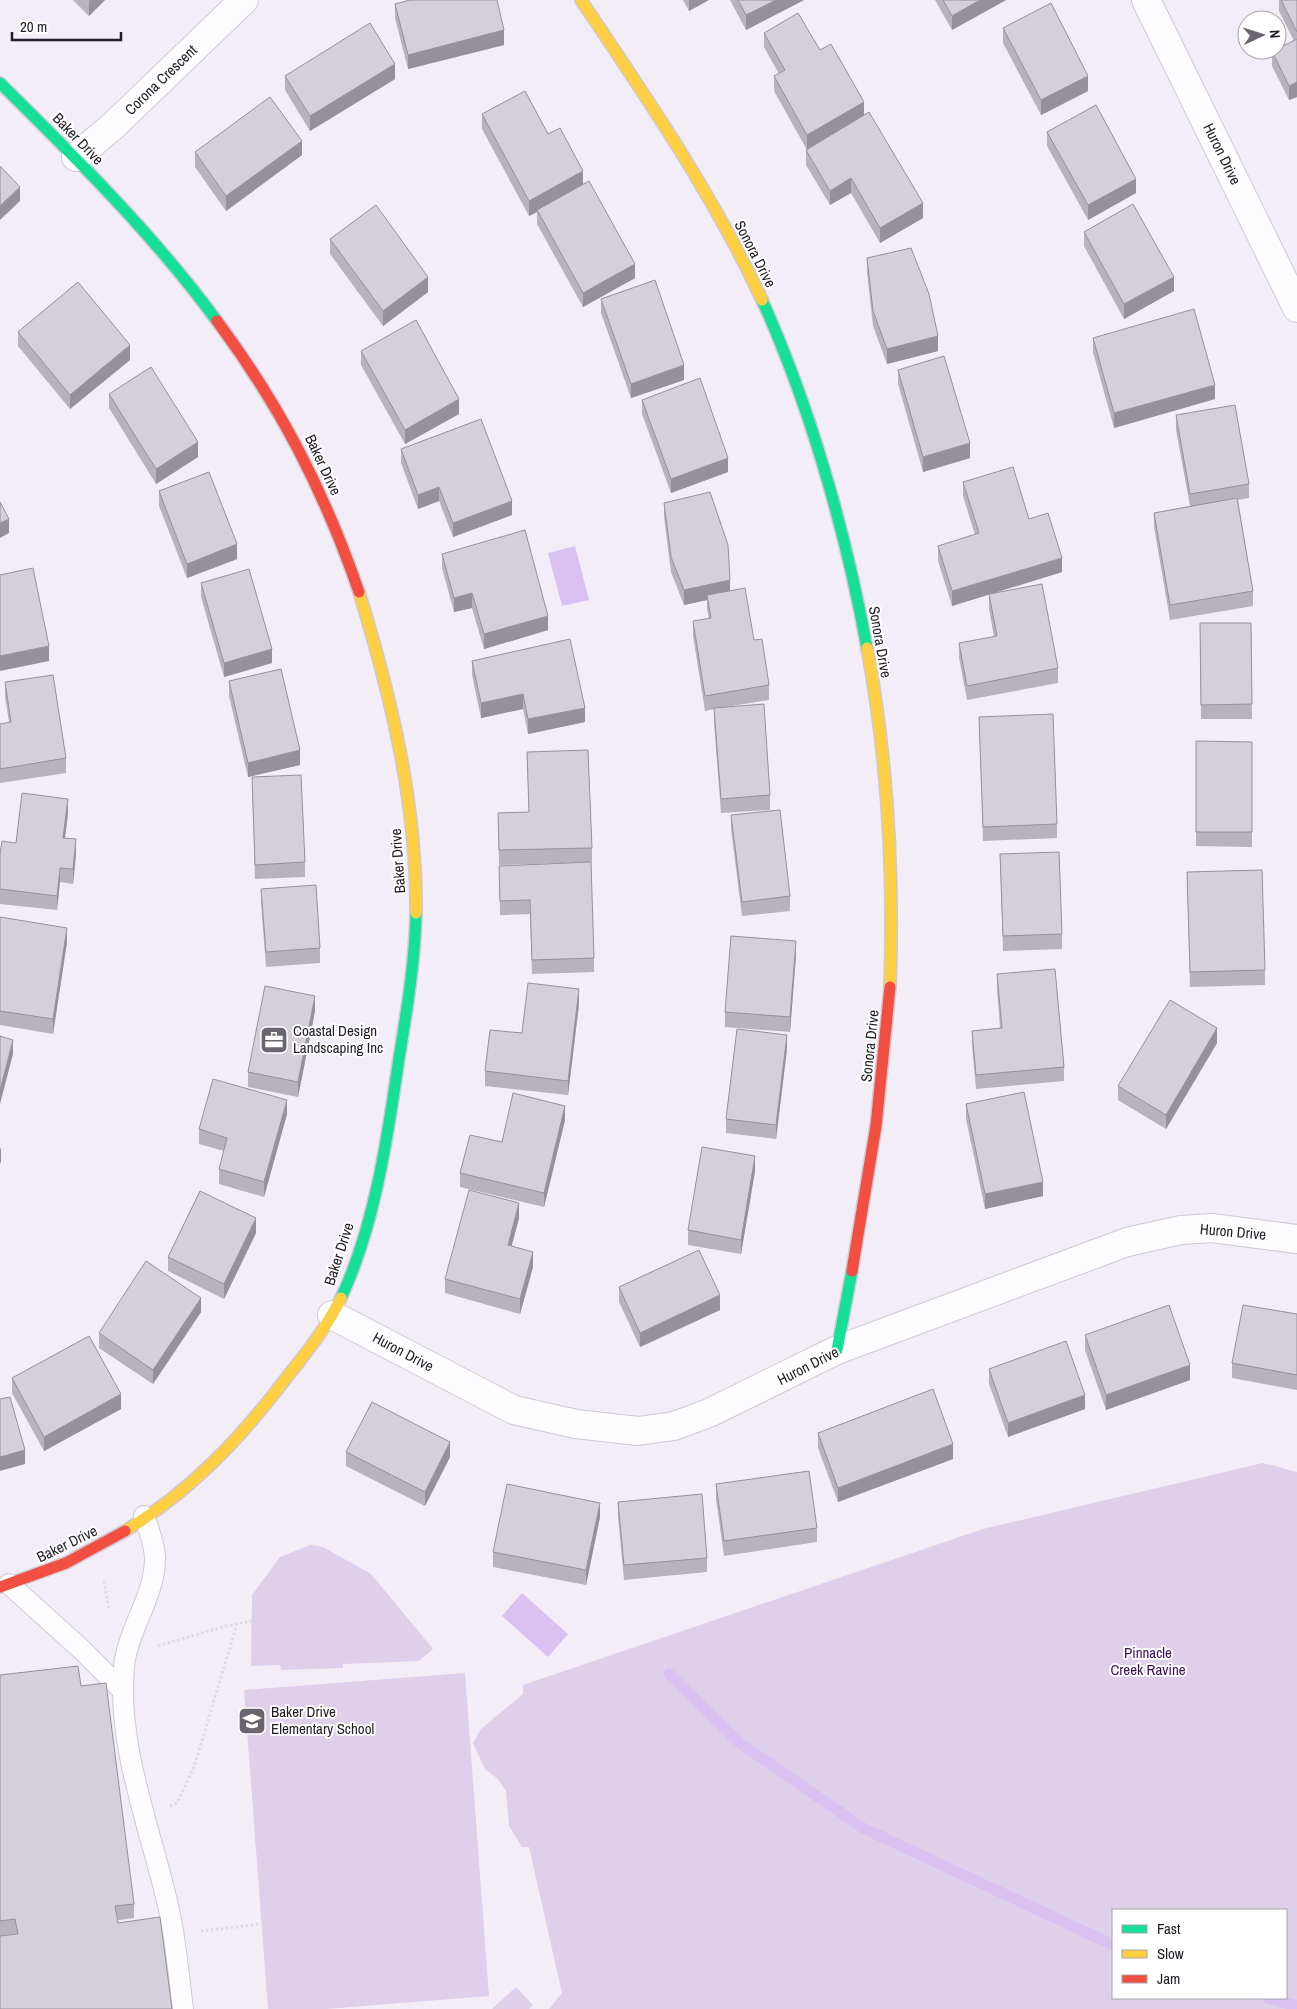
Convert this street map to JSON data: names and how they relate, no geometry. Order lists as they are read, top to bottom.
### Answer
{
  "streets": {
    "street": [
      "Corona Crescent",
      "Baker Drive",
      "Huron Drive",
      "Sonora Drive"
    ]
  },
  "crossings": [
    ["Corona Crescent", "Baker Drive"],
    ["Baker Drive", "Huron Drive"],
    ["Huron Drive", "Sonora Drive"]
  ],
  "parks": ["Pinnacle Creek Ravine"],
  "places": {
    "office": ["Coastal Design Landscaping Inc"],
    "school or university": ["Baker Drive Elementary School"]
  },
  "legend": ["Fast", "Slow", "Jam"],
  "scale_bar": "20 m",
  "north": "right"
}
